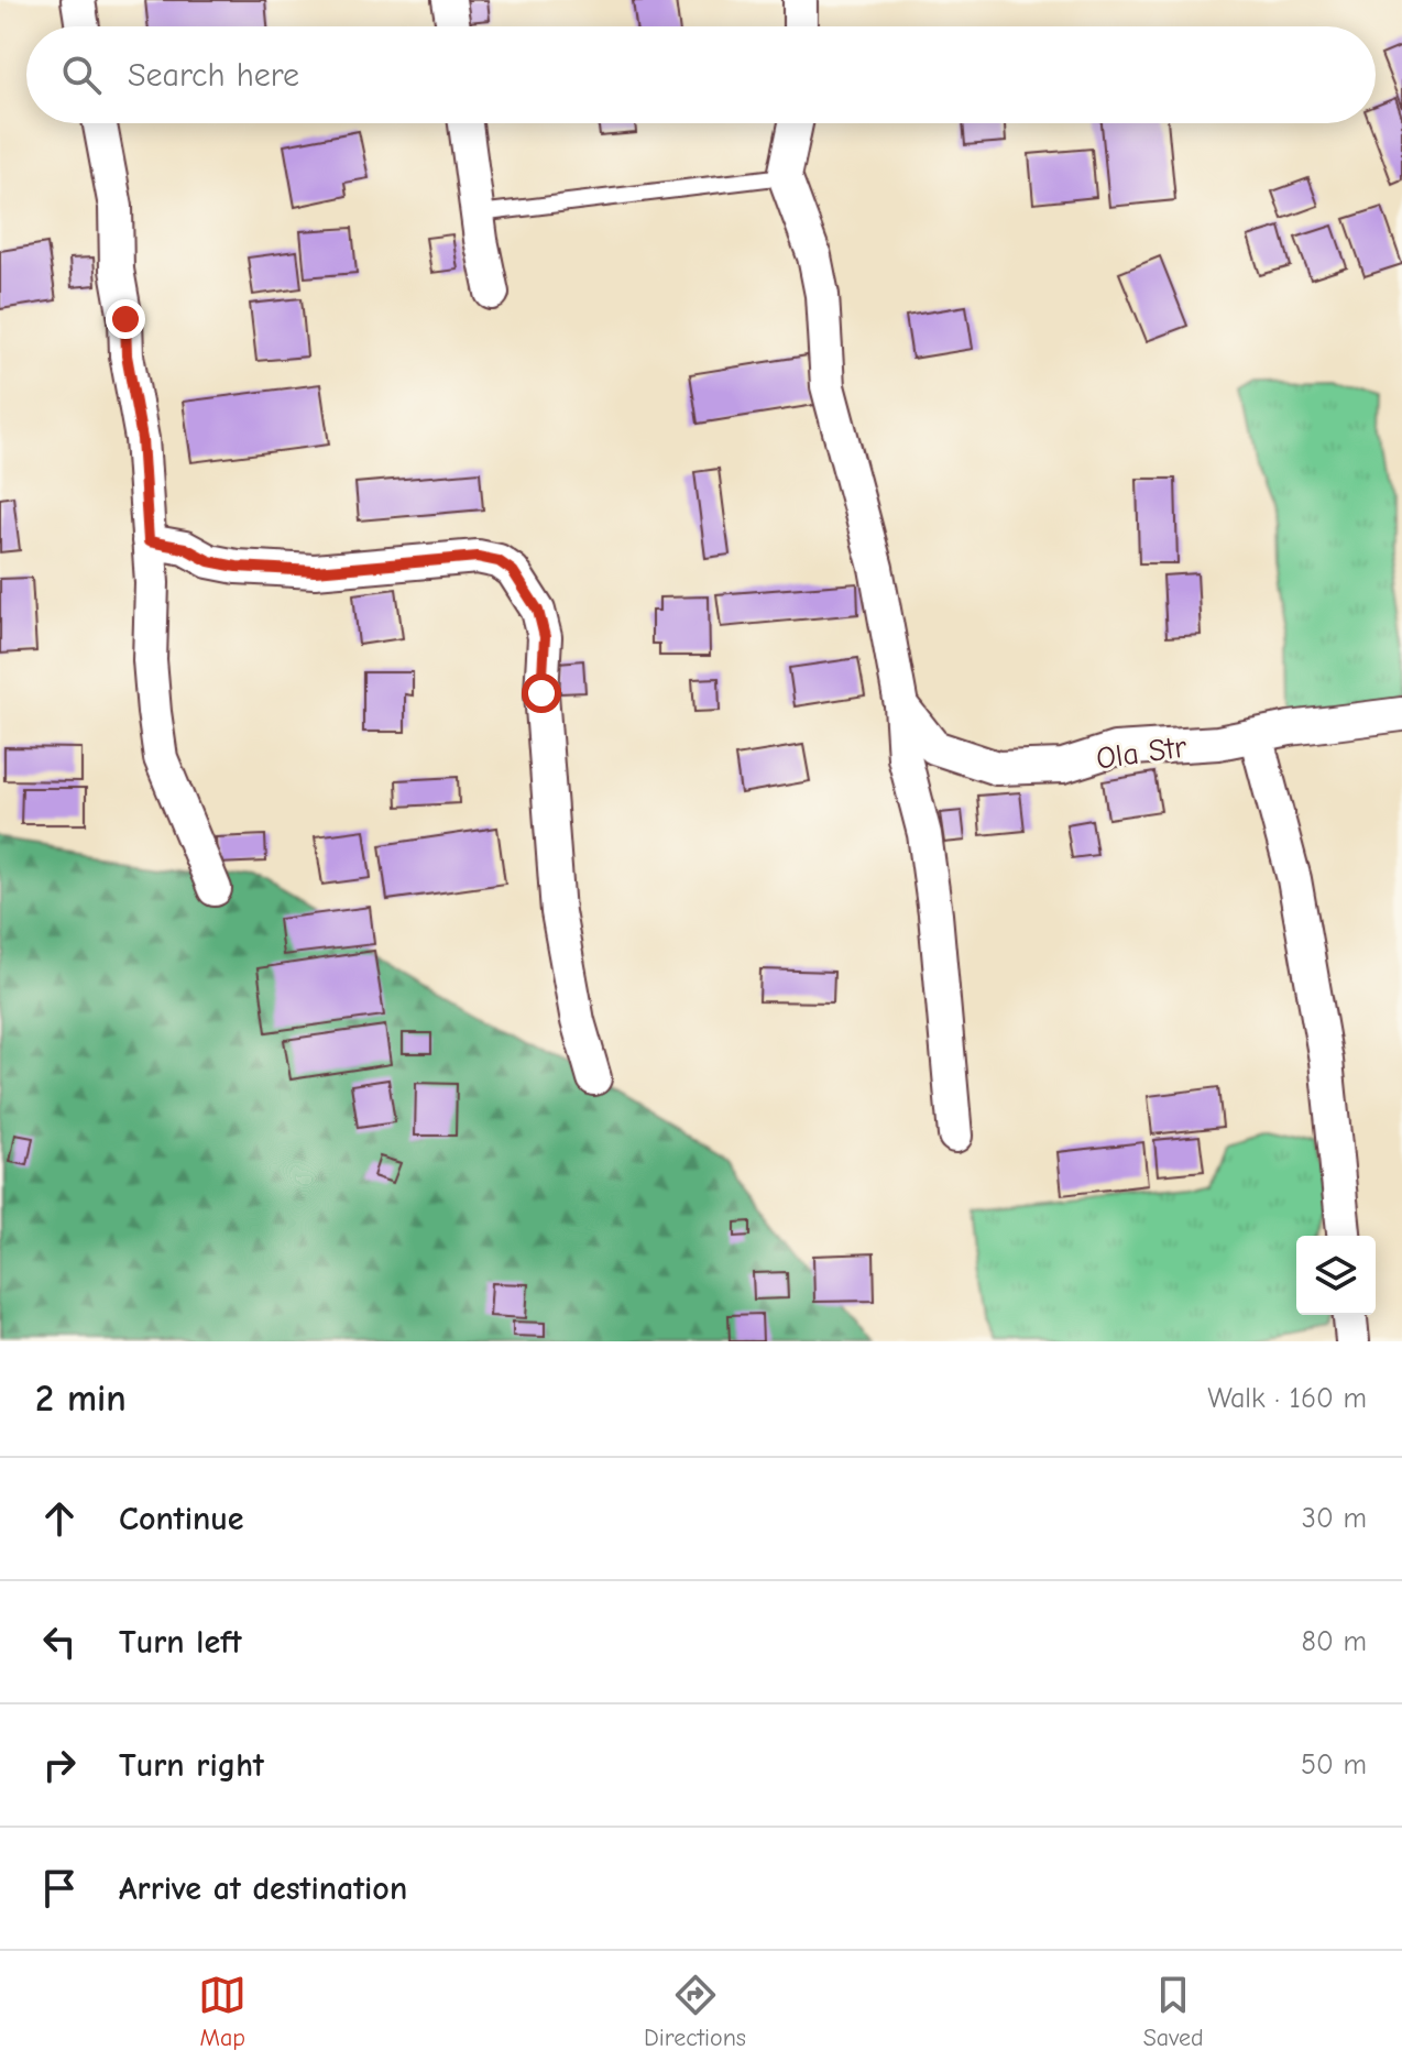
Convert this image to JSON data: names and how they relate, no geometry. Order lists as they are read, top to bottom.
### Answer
{
  "streets": {
    "street": ["Ola Str"]
  },
  "page": {
    "search": "Search here",
    "heading": ["2 min", "Walk · 160 m"],
    "list": [
      ["Continue", "30 m"],
      ["Turn left", "80 m"],
      ["Turn right", "50 m"],
      "Arrive at destination"
    ],
    "nav": ["Map", "Directions", "Saved"]
  }
}
